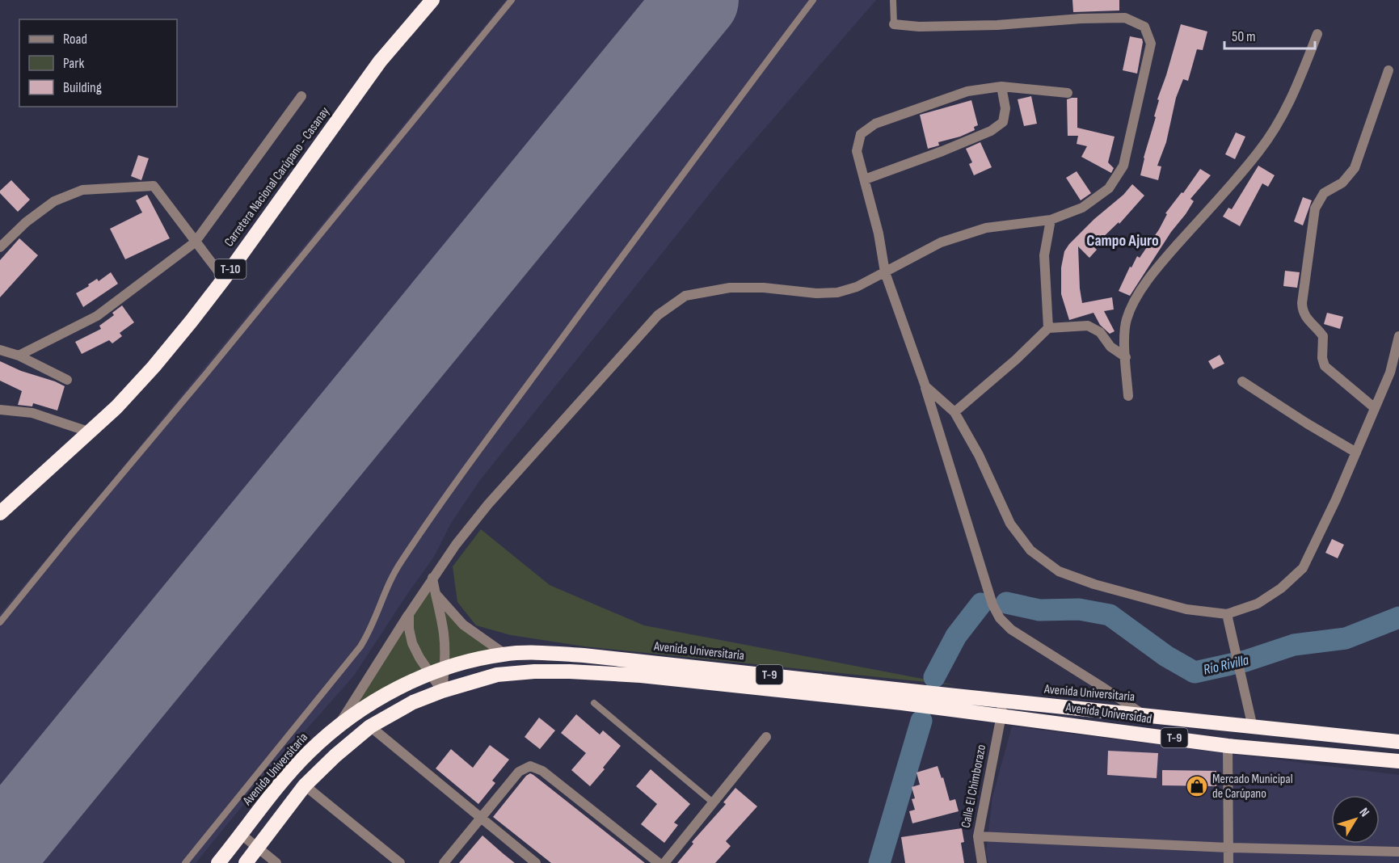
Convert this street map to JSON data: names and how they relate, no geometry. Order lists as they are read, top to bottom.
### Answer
{
  "streets": {
    "highway": [
      "Carretera Nacional Carúpano - Casanay",
      "T-10",
      "Avenida Universitaria",
      "T-9",
      "Avenida Universidad"
    ],
    "street": ["Calle El Chimborazo"]
  },
  "crossings": [
    ["Avenida Universitaria", "Avenida Universidad"],
    ["Avenida Universitaria", "Calle El Chimborazo"],
    ["T-9", "Avenida Universidad"],
    ["Avenida Universidad", "Calle El Chimborazo"]
  ],
  "districts": ["Campo Ajuro"],
  "water": ["Río Rivilla"],
  "places": {
    "shop": ["Mercado Municipal de Carúpano"]
  },
  "legend": ["Road", "Park", "Building"],
  "scale_bar": "50 m",
  "north": "top right"
}
